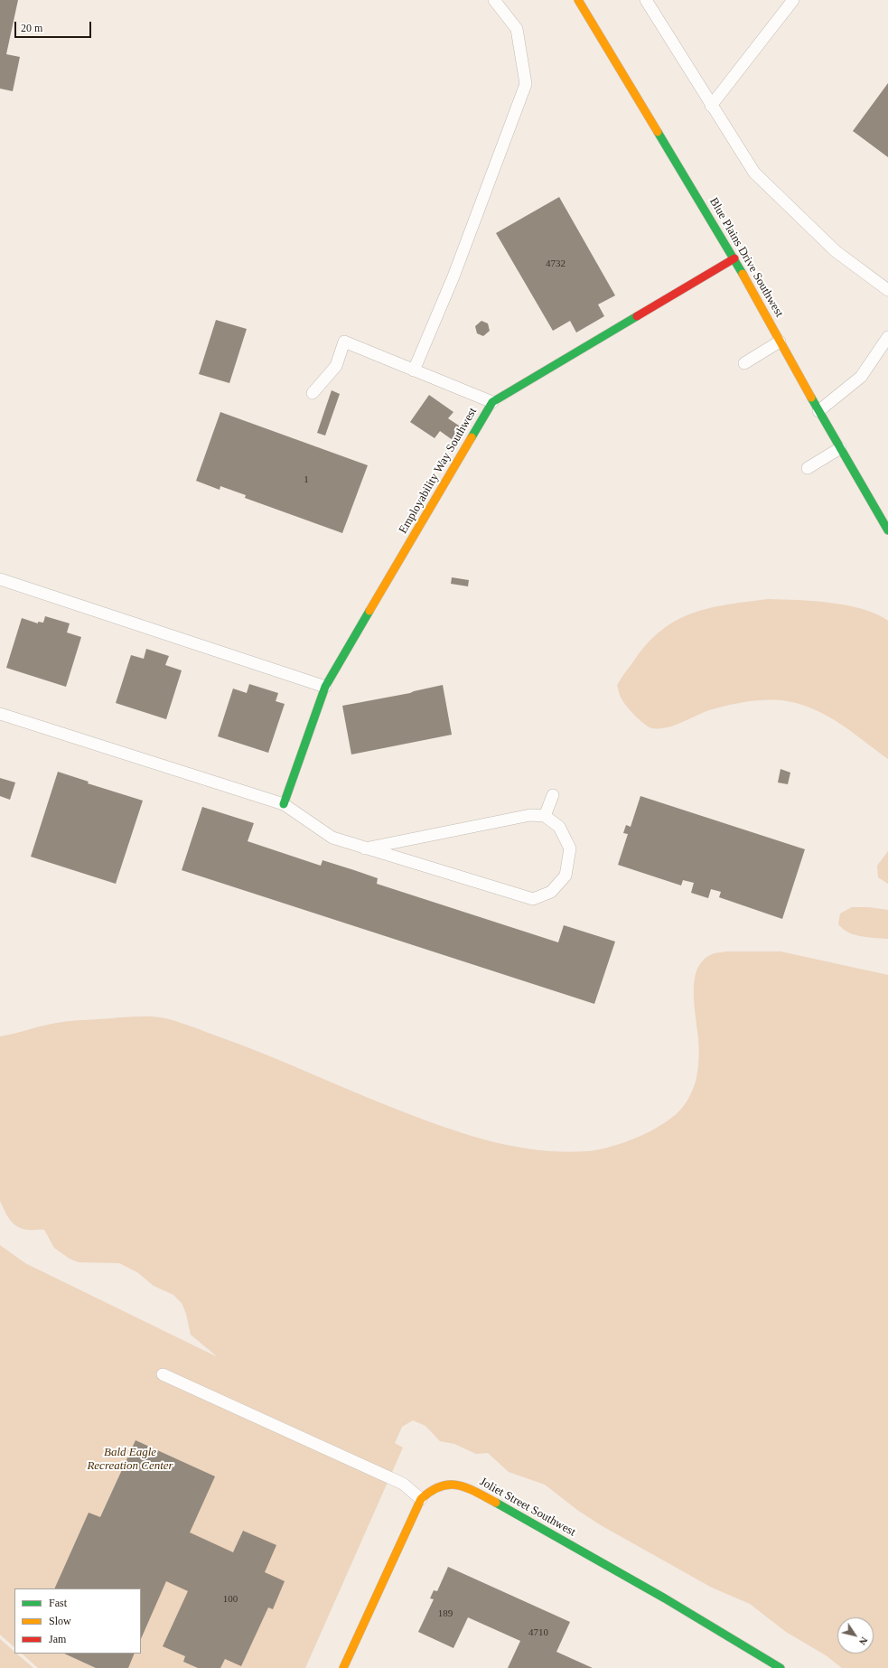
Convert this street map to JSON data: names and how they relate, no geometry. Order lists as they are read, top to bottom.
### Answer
{
  "streets": {
    "street": ["Blue Plains Drive Southwest", "Employability Way Southwest", "Joliet Street Southwest"]
  },
  "crossings": [
    ["Blue Plains Drive Southwest", "Employability Way Southwest"]
  ],
  "parks": ["Bald Eagle Recreation Center"],
  "house_numbers": [
    "4732",
    "1",
    "100",
    "189",
    "4710"
  ],
  "legend": ["Fast", "Slow", "Jam"],
  "scale_bar": "20 m",
  "north": "bottom right"
}
